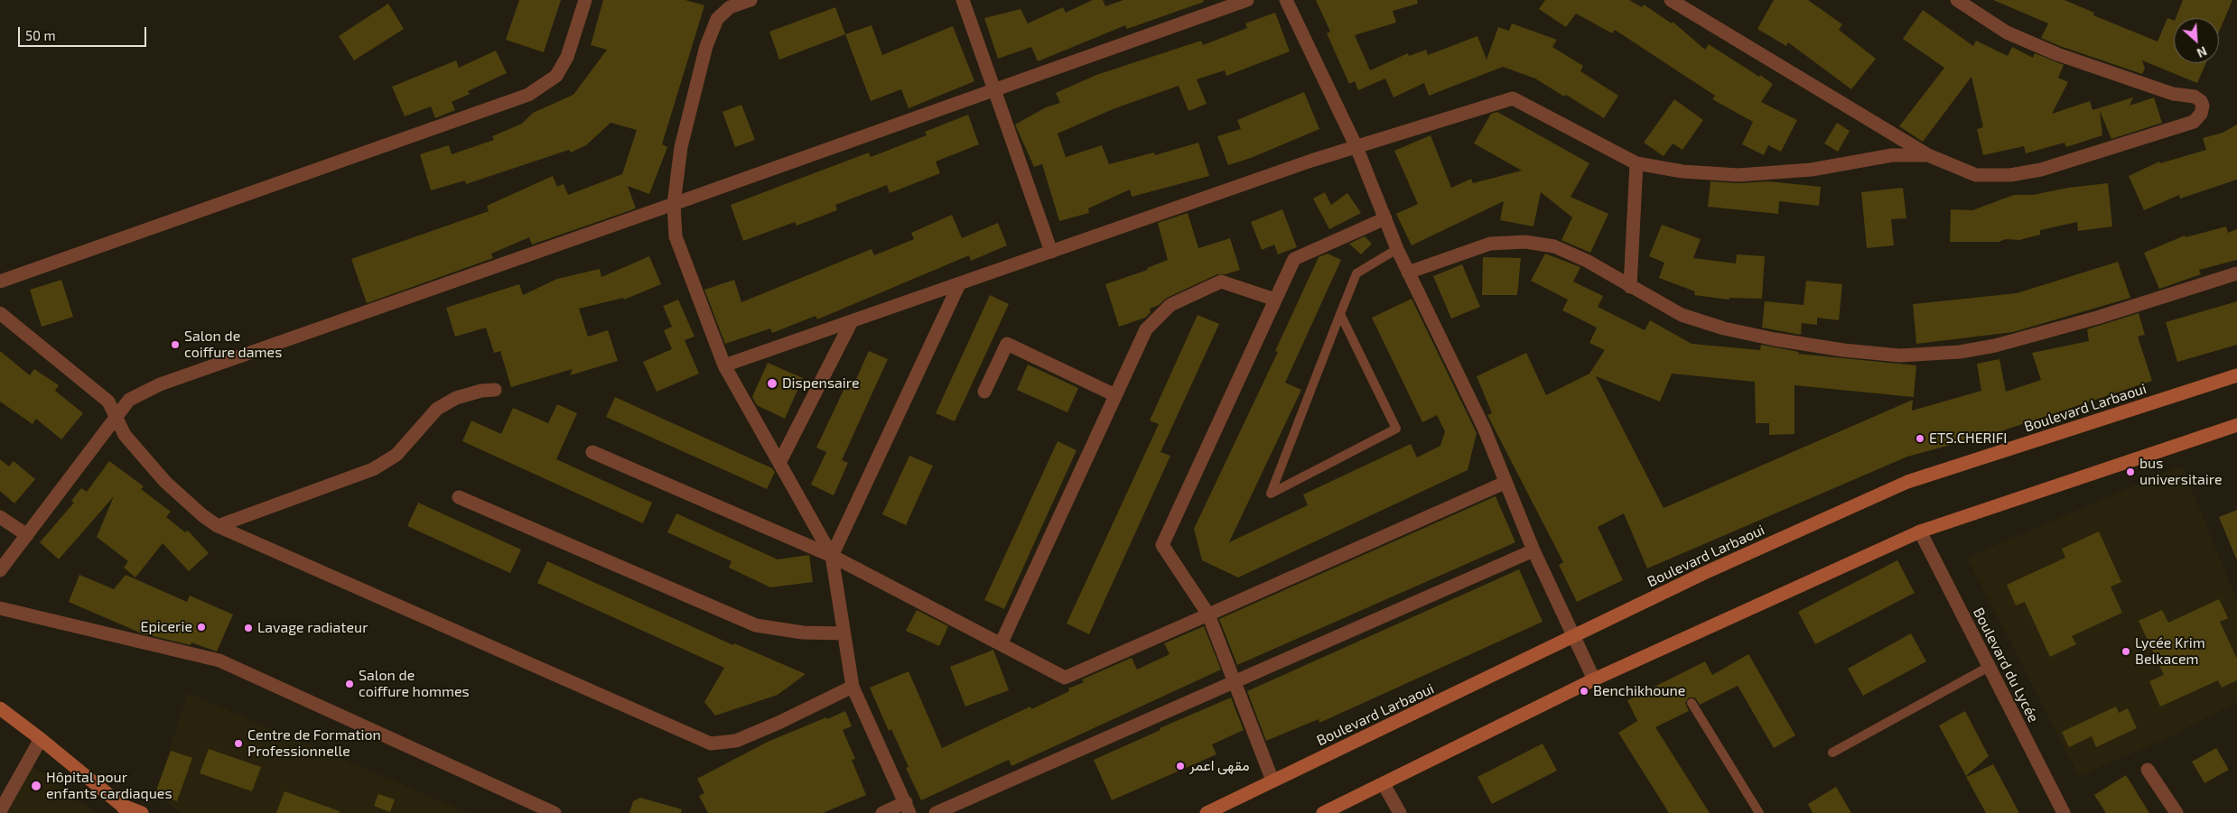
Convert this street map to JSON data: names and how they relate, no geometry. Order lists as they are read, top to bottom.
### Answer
{
  "streets": {
    "main road": ["Boulevard Larbaoui"],
    "street": ["Boulevard du Lycée"]
  },
  "places": [
    "Salon de coiffure dames",
    "Dispensaire",
    "ETS.CHERIFI",
    "bus universitaire",
    "Epicerie",
    "Lavage radiateur",
    "Lycée Krim Belkacem",
    "Salon de coiffure hommes",
    "Benchikhoune",
    "Centre de Formation Professionnelle",
    "مقهى اعمر",
    "Hôpital pour enfants cardiaques"
  ],
  "scale_bar": "50 m",
  "north": "bottom right"
}
